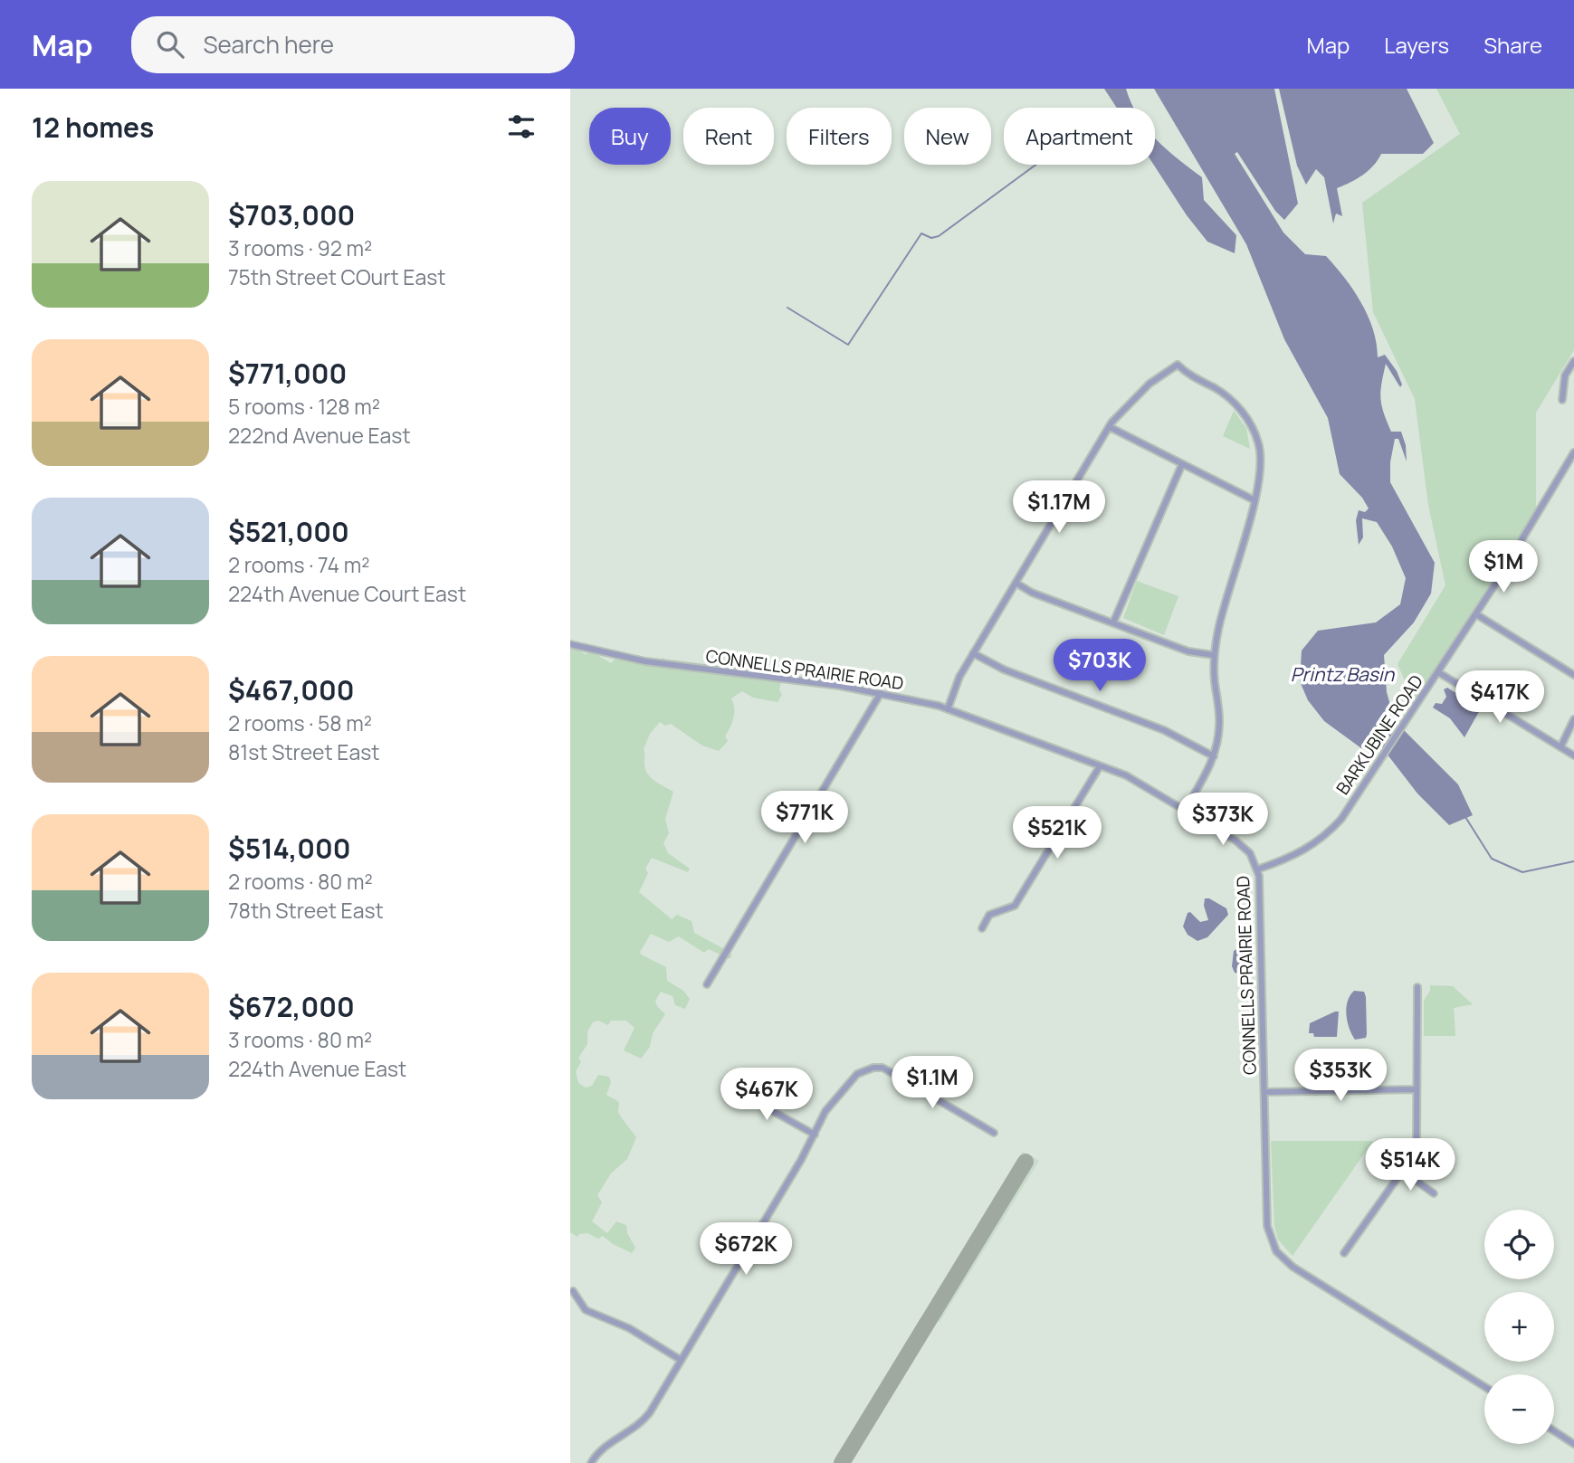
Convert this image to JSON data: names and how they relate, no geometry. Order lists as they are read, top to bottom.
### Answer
{
  "streets": {
    "street": ["CONNELLS PRAIRIE ROAD", "BARKUBINE ROAD"]
  },
  "crossings": [
    ["CONNELLS PRAIRIE ROAD", "BARKUBINE ROAD"]
  ],
  "water": ["Printz Basin"],
  "page": {
    "header": "Map",
    "search": "Search here",
    "nav": ["Map", "Layers", "Share"],
    "heading": "12 homes",
    "chip": [
      "Buy",
      "Rent",
      "Filters",
      "New",
      "Apartment"
    ],
    "list": [
      {
        "name": "$703,000",
        "note": "3 rooms · 92 m² · 75th Street COurt East"
      },
      {
        "name": "$771,000",
        "note": "5 rooms · 128 m² · 222nd Avenue East"
      },
      {
        "name": "$521,000",
        "note": "2 rooms · 74 m² · 224th Avenue Court East"
      },
      {
        "name": "$467,000",
        "note": "2 rooms · 58 m² · 81st Street East"
      },
      {
        "name": "$514,000",
        "note": "2 rooms · 80 m² · 78th Street East"
      },
      {
        "name": "$672,000",
        "note": "3 rooms · 80 m² · 224th Avenue East"
      }
    ],
    "price": [
      "$1.17M",
      "$1M",
      "$703K",
      "$417K",
      "$771K",
      "$373K",
      "$521K",
      "$353K",
      "$1.1M",
      "$467K",
      "$514K",
      "$672K"
    ],
    "map_buttons": ["+", "−"]
  }
}
